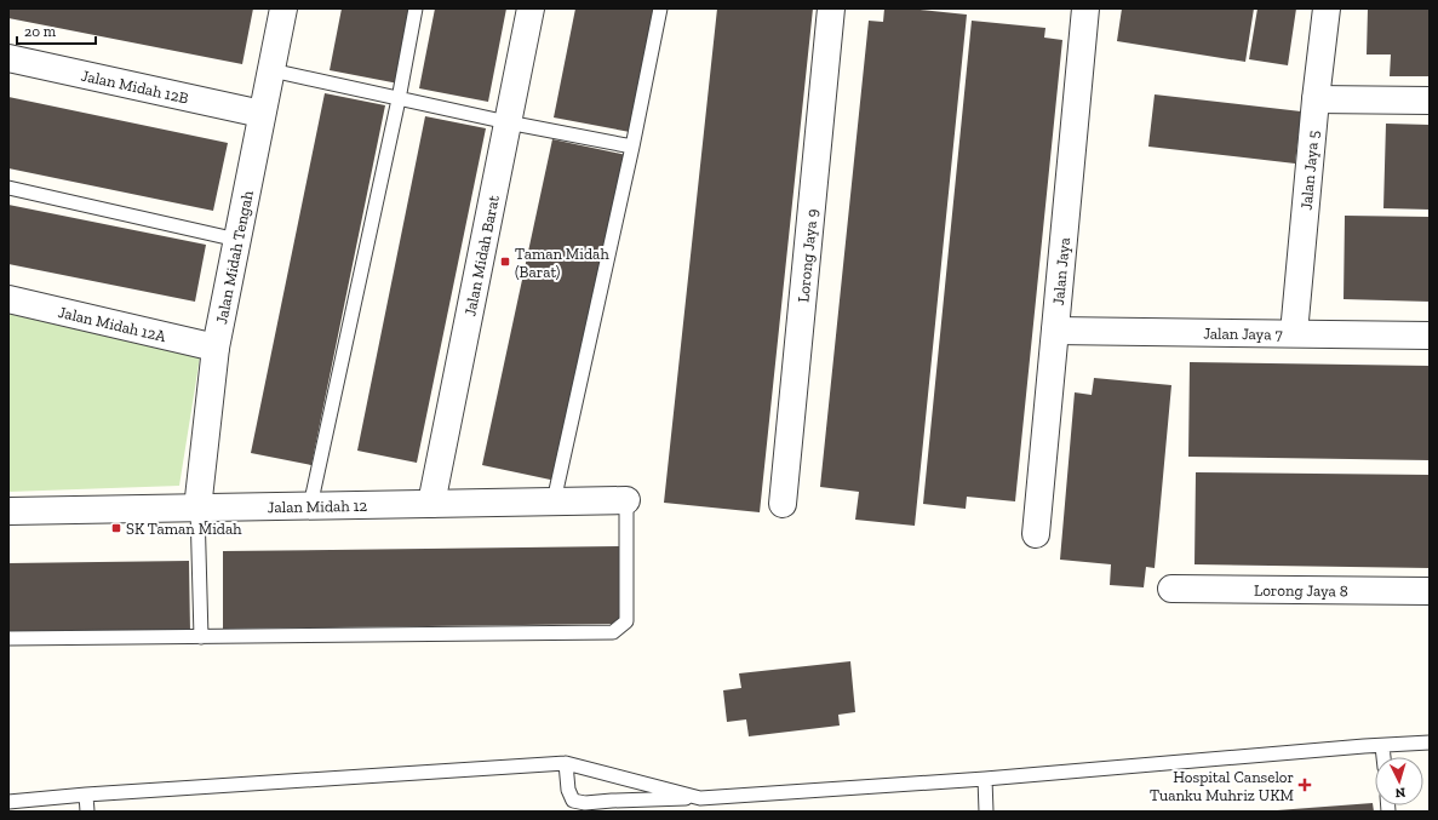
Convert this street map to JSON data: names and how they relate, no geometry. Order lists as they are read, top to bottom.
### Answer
{
  "streets": {
    "street": [
      "Jalan Midah 12B",
      "Jalan Jaya 5",
      "Jalan Midah Barat",
      "Lorong Jaya 9",
      "Jalan Midah Tengah",
      "Jalan Jaya",
      "Jalan Midah 12A",
      "Jalan Jaya 7",
      "Jalan Midah 12",
      "Lorong Jaya 8"
    ]
  },
  "crossings": [
    ["Jalan Midah 12B", "Jalan Midah Tengah"],
    ["Jalan Jaya 5", "Jalan Jaya 7"],
    ["Jalan Midah Barat", "Jalan Midah 12"],
    ["Jalan Midah Tengah", "Jalan Midah 12A"],
    ["Jalan Midah Tengah", "Jalan Midah 12"],
    ["Jalan Jaya", "Jalan Jaya 7"]
  ],
  "places": {
    "transit": ["Taman Midah (Barat)", "SK Taman Midah"],
    "health": ["Hospital Canselor Tuanku Muhriz UKM"]
  },
  "scale_bar": "20 m",
  "north": "bottom"
}
